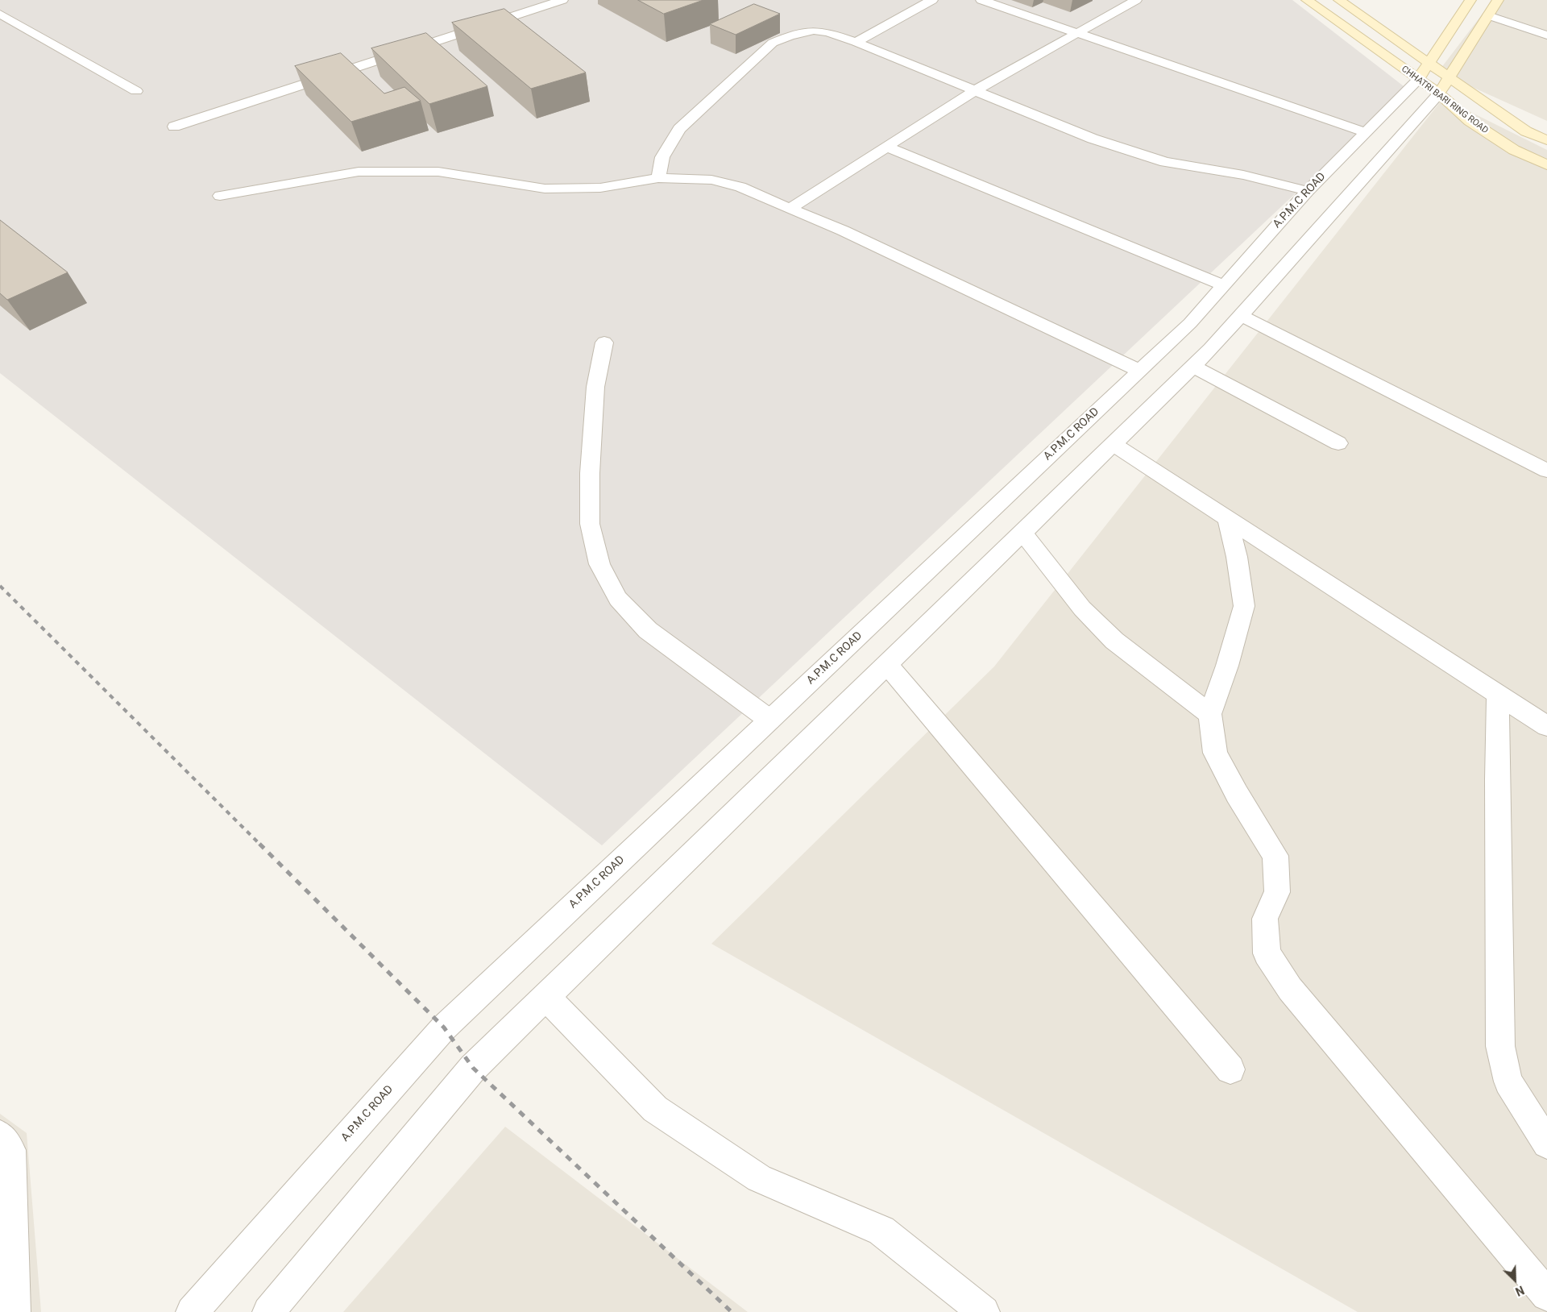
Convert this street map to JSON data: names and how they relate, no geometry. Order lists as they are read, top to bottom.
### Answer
{
  "streets": {
    "main road": ["CHHATRI BARI RING ROAD", "A.P.M.C ROAD"]
  },
  "crossings": [
    ["CHHATRI BARI RING ROAD", "A.P.M.C ROAD"]
  ],
  "north": "bottom right"
}
